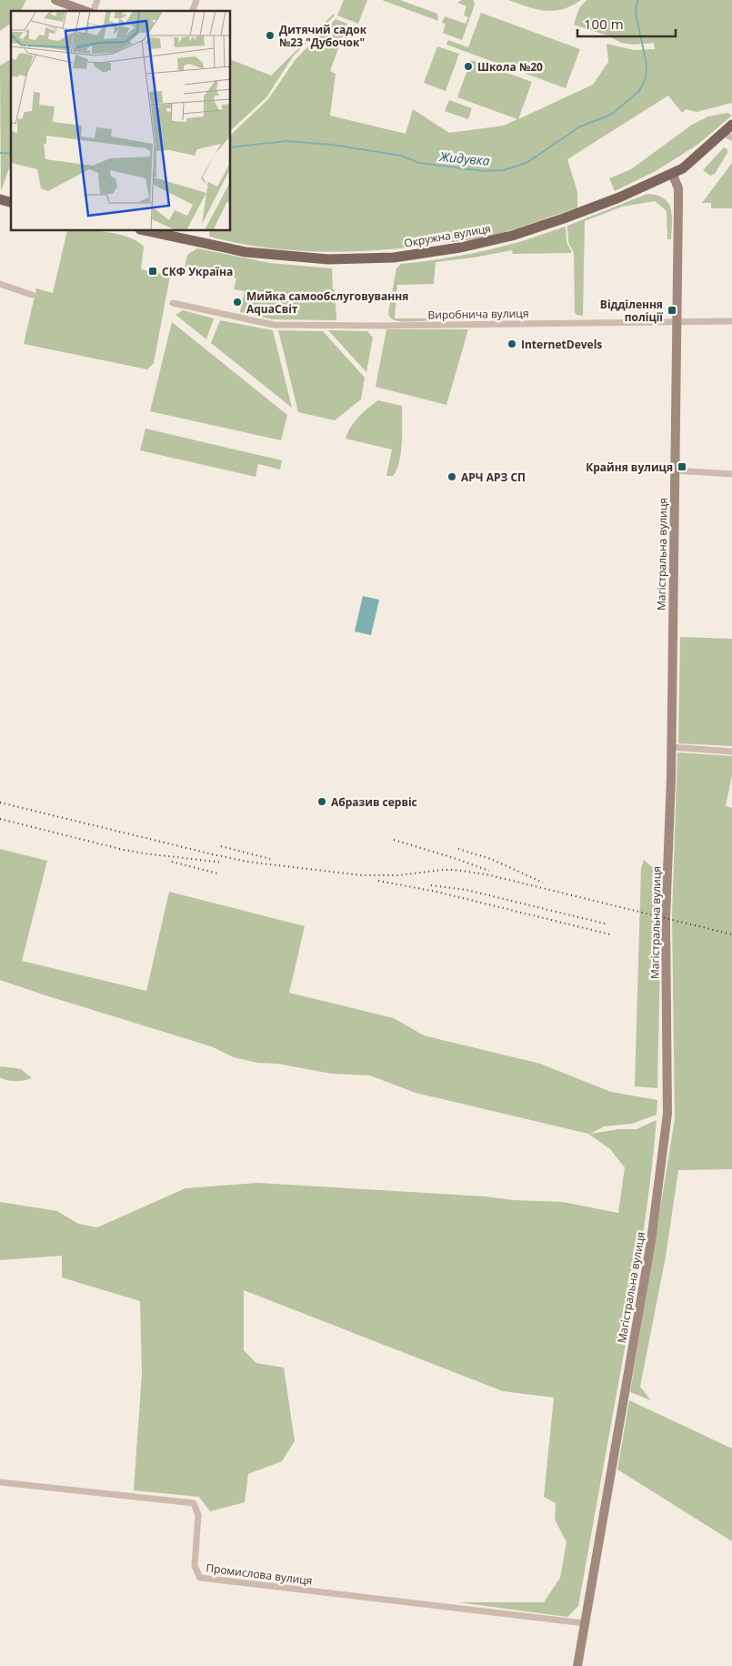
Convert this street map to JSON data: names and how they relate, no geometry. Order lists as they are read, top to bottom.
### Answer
{
  "streets": {
    "main road": ["Окружна вулиця"],
    "street": ["Виробнича вулиця", "Магістральна вулиця", "Промислова вулиця"]
  },
  "crossings": [
    ["Окружна вулиця", "Магістральна вулиця"],
    ["Виробнича вулиця", "Магістральна вулиця"],
    ["Магістральна вулиця", "Промислова вулиця"]
  ],
  "water": ["Жидувка"],
  "places": {
    "other": [
      "Дитячий садок №23 \"Дубочок\"",
      "Школа №20",
      "Мийка самообслуговування AquaСвіт",
      "InternetDevels",
      "АРЧ АРЗ СП",
      "Абразив сервіс"
    ],
    "transit": ["СКФ Україна", "Відділення поліції", "Крайня вулиця"]
  },
  "scale_bar": "100 m"
}
